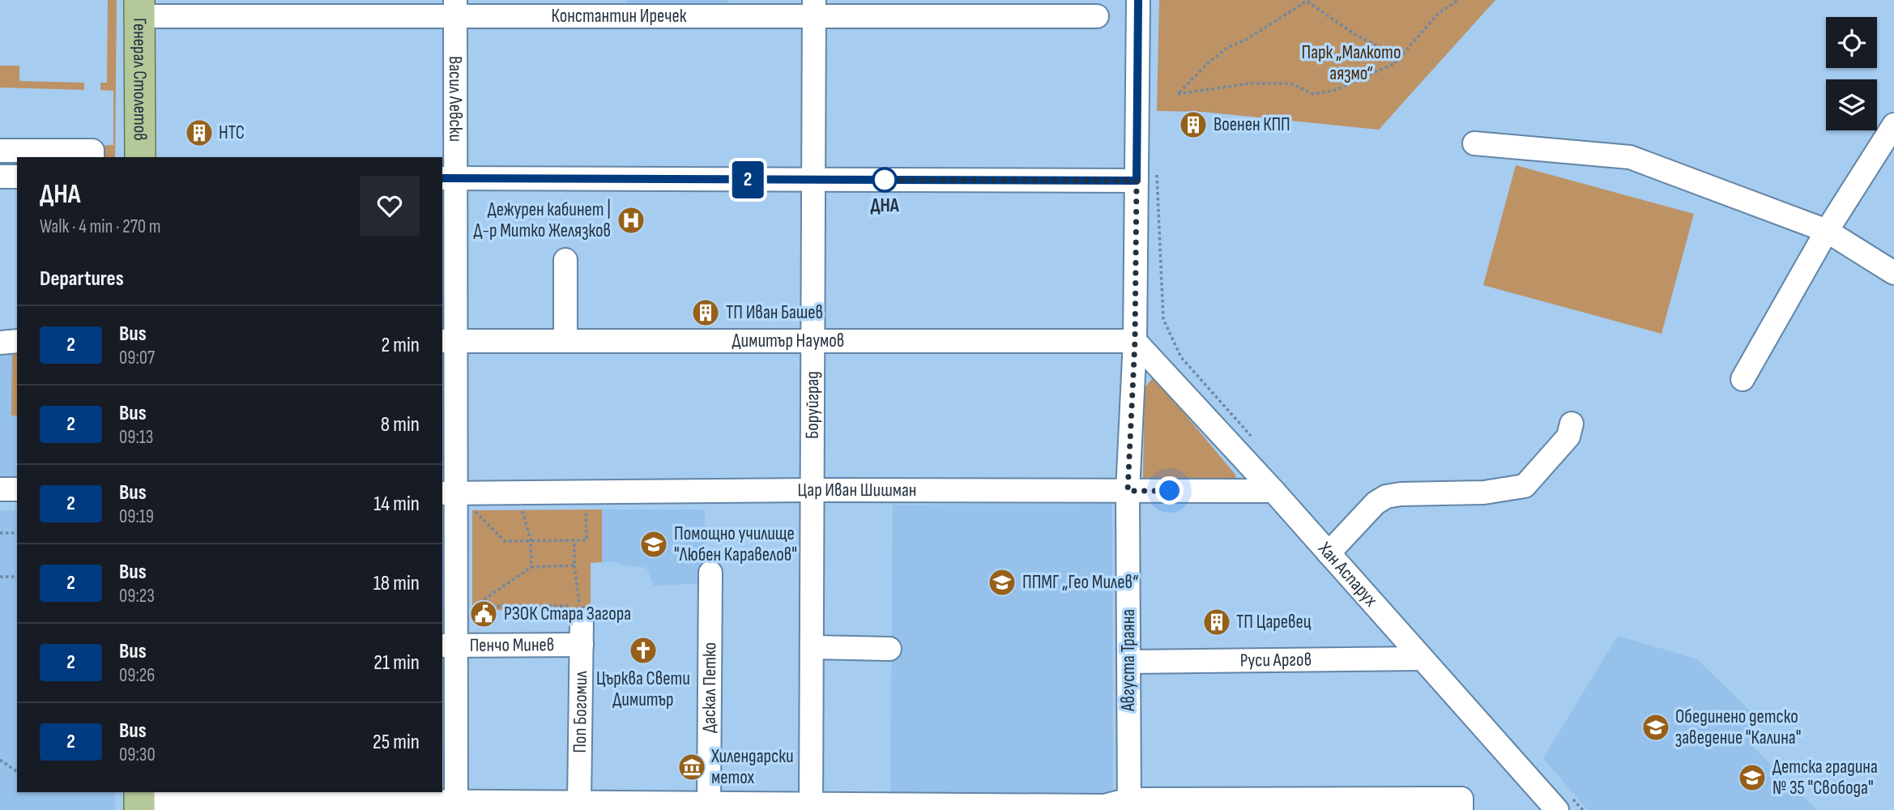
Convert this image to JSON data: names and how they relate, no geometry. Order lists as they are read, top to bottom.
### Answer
{
  "streets": {
    "main road": ["Генерал Столетов"],
    "street": [
      "Константин Иречек",
      "Васил Левски",
      "Димитър Наумов",
      "Боруйград",
      "Цар Иван Шишман",
      "Хан Аспарух",
      "Пенчо Минев",
      "Августа Траяна",
      "Руси Аргов",
      "Даскал Петко",
      "Поп Богомил"
    ]
  },
  "crossings": [
    ["Константин Иречек", "Генерал Столетов"],
    ["Константин Иречек", "Васил Левски"],
    ["Константин Иречек", "Боруйград"],
    ["Васил Левски", "Димитър Наумов"],
    ["Васил Левски", "Цар Иван Шишман"],
    ["Васил Левски", "Пенчо Минев"],
    ["Димитър Наумов", "Боруйград"],
    ["Димитър Наумов", "Хан Аспарух"],
    ["Димитър Наумов", "Августа Траяна"],
    ["Боруйград", "Цар Иван Шишман"],
    ["Цар Иван Шишман", "Хан Аспарух"],
    ["Цар Иван Шишман", "Августа Траяна"],
    ["Хан Аспарух", "Августа Траяна"],
    ["Хан Аспарух", "Руси Аргов"],
    ["Пенчо Минев", "Поп Богомил"],
    ["Августа Траяна", "Руси Аргов"]
  ],
  "parks": ["Парк „Малкото аязмо“"],
  "places": {
    "building": [
      "Военен КПП",
      "НТС",
      "ТП Иван Башев",
      "ТП Царевец"
    ],
    "other": ["ДНА"],
    "hospital": ["Дежурен кабинет | Д-р Митко Желязков"],
    "school or university": [
      "Помощно училище \"Любен Каравелов\"",
      "ППМГ „Гео Милев“",
      "Обединено детско заведение \"Калина\"",
      "Детска градина № 35 \"Свобода\""
    ],
    "public building": ["РЗОК Стара Загора"],
    "church": ["Църква Свети Димитър"],
    "museum": ["Хилендарски метох"]
  },
  "lines": ["bus line 2"],
  "page": {
    "on_map": "2",
    "heading": [
      ["ДНА", "Walk · 4 min · 270 m"],
      "Departures"
    ],
    "list": [
      {
        "mark": "2",
        "name": "Bus",
        "note": "09:07",
        "value": "2 min"
      },
      {
        "mark": "2",
        "name": "Bus",
        "note": "09:13",
        "value": "8 min"
      },
      {
        "mark": "2",
        "name": "Bus",
        "note": "09:19",
        "value": "14 min"
      },
      {
        "mark": "2",
        "name": "Bus",
        "note": "09:23",
        "value": "18 min"
      },
      {
        "mark": "2",
        "name": "Bus",
        "note": "09:26",
        "value": "21 min"
      },
      {
        "mark": "2",
        "name": "Bus",
        "note": "09:30",
        "value": "25 min"
      }
    ]
  }
}
